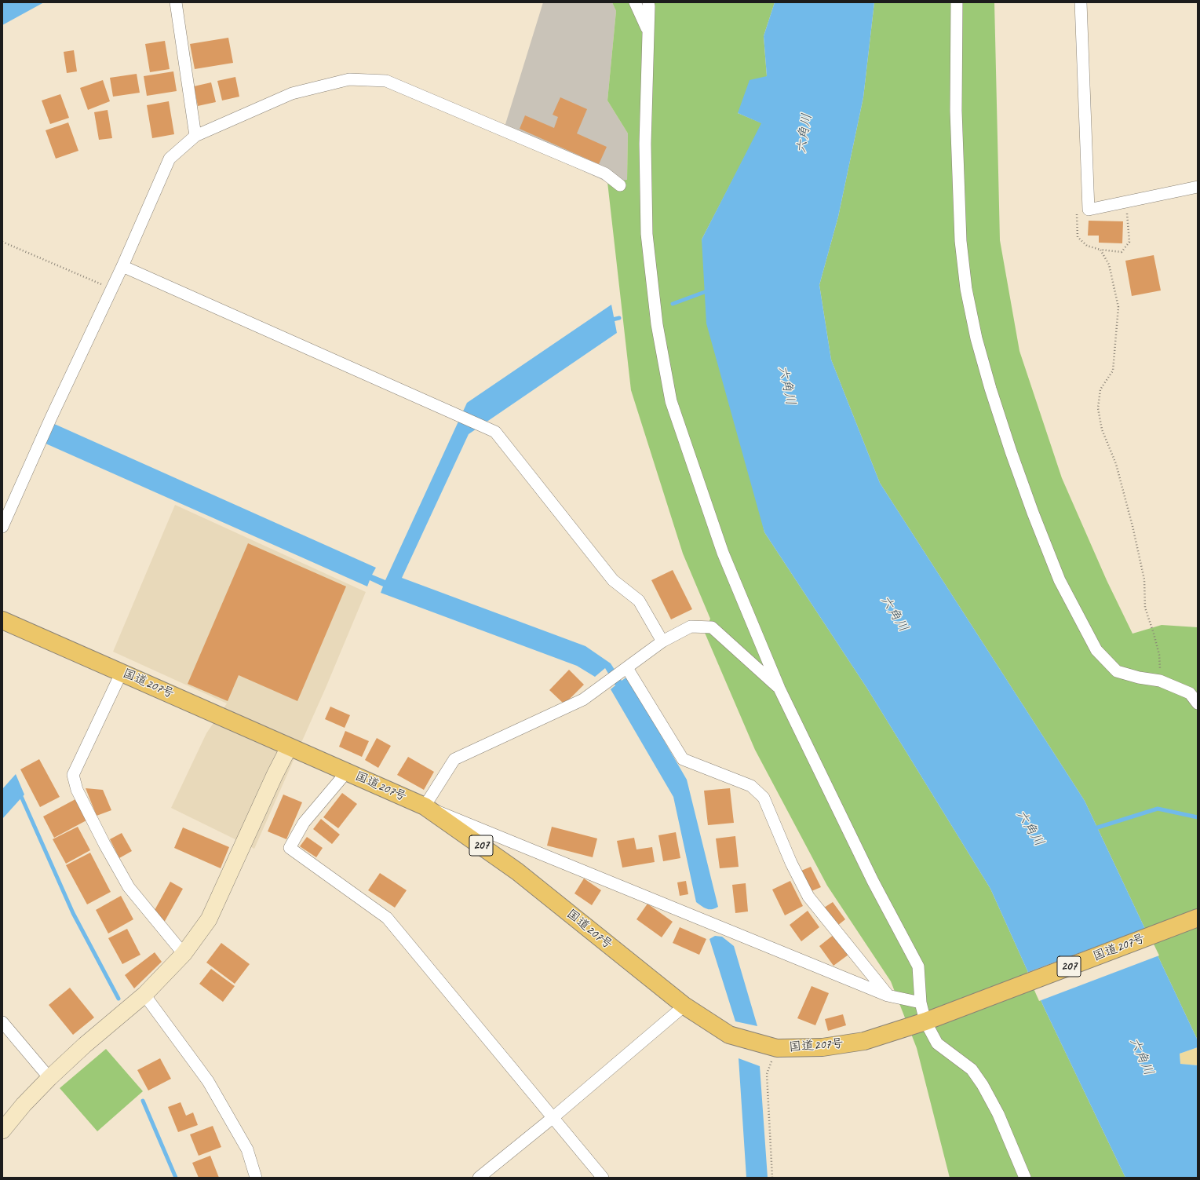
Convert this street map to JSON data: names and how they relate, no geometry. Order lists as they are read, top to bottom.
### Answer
{
  "streets": {
    "highway": ["国道207号", "207"]
  },
  "water": ["六角川"]
}
